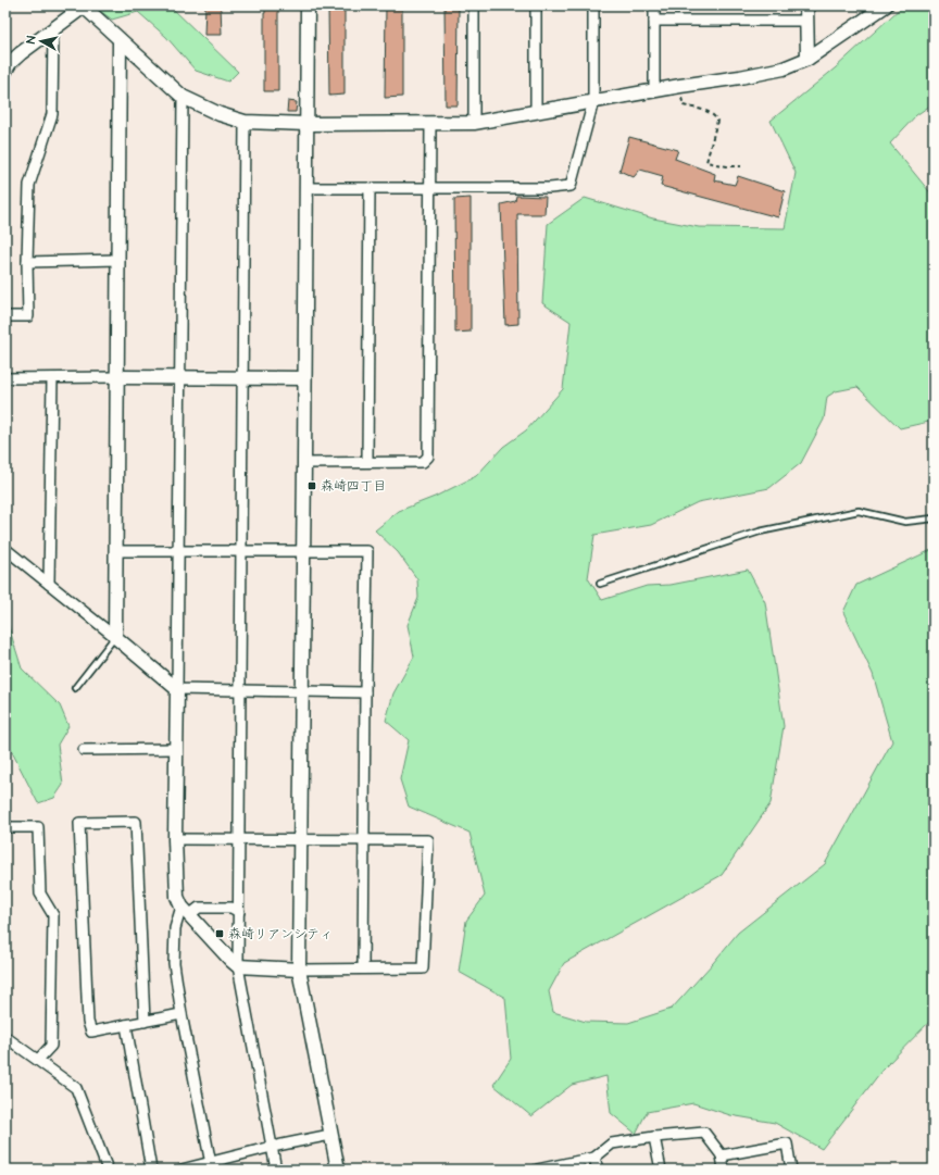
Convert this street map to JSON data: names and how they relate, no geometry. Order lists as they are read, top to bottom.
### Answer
{
  "places": {
    "transit": ["森崎四丁目", "森崎リアンシティ"]
  },
  "north": "left"
}
